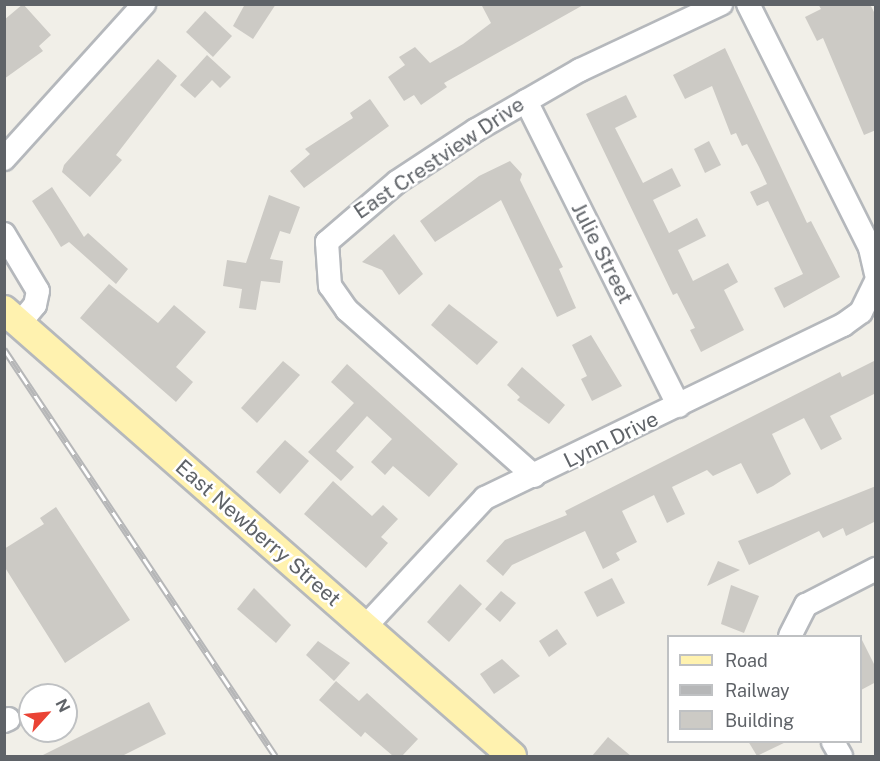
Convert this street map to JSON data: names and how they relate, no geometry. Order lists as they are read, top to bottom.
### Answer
{
  "streets": {
    "main road": ["East Newberry Street"],
    "street": ["East Crestview Drive", "Julie Street", "Lynn Drive"]
  },
  "crossings": [
    ["East Crestview Drive", "Julie Street"],
    ["East Crestview Drive", "Lynn Drive"],
    ["Julie Street", "Lynn Drive"],
    ["Lynn Drive", "East Newberry Street"]
  ],
  "legend": ["Road", "Railway", "Building"],
  "north": "top right"
}
